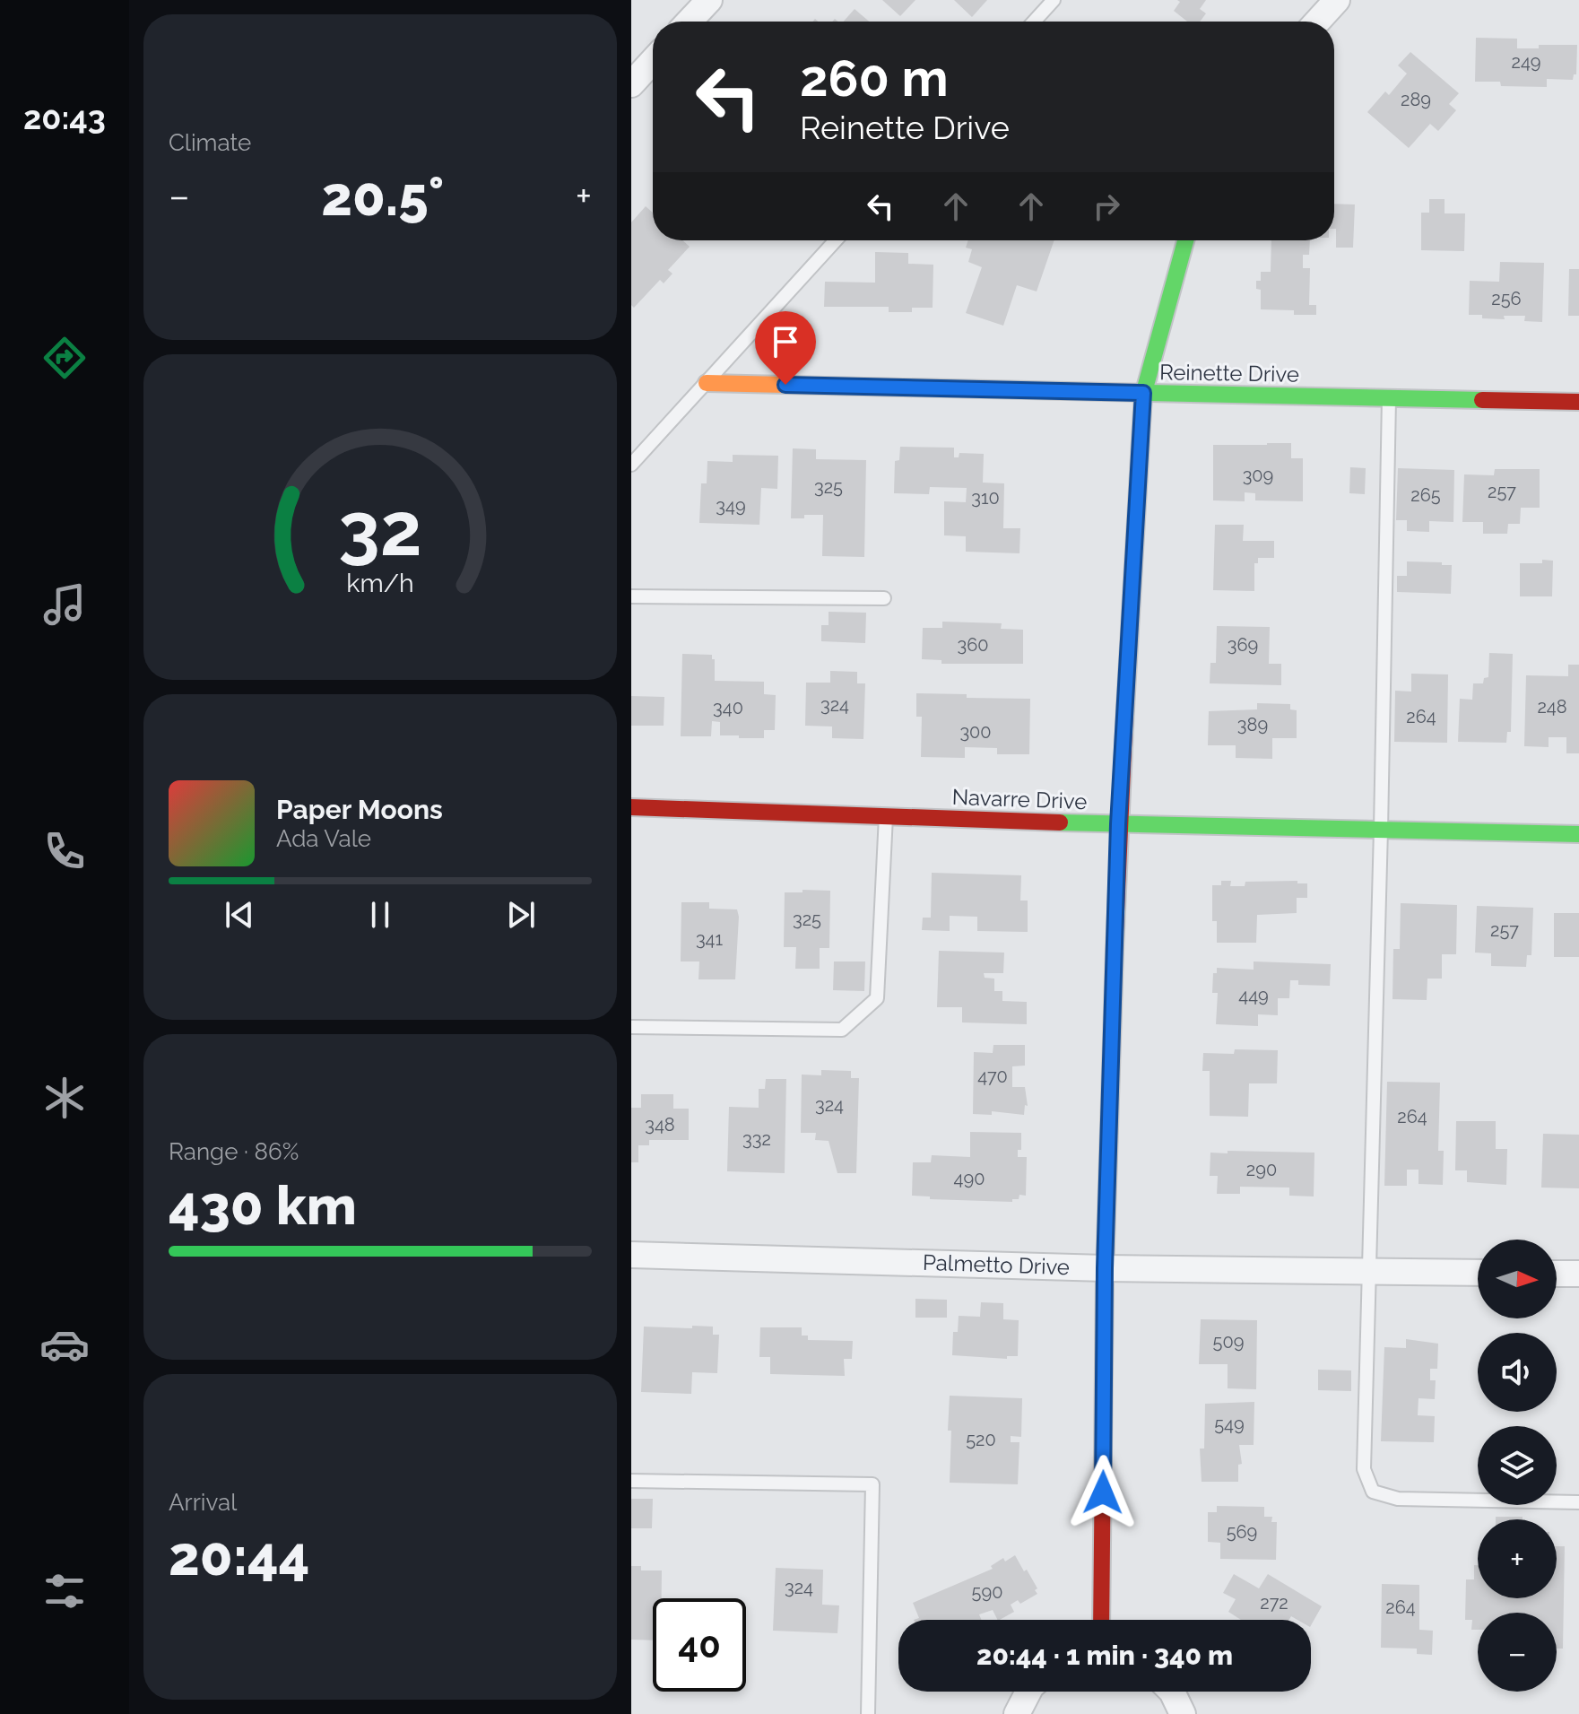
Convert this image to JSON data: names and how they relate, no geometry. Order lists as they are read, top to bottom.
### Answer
{
  "streets": {
    "street": ["Reinette Drive", "Navarre Drive", "Palmetto Drive"]
  },
  "house_numbers": [
    "249",
    "289",
    "256",
    "309",
    "325",
    "257",
    "265",
    "310",
    "349",
    "360",
    "369",
    "324",
    "248",
    "340",
    "264",
    "389",
    "300",
    "325",
    "257",
    "341",
    "449",
    "470",
    "324",
    "264",
    "348",
    "332",
    "290",
    "490",
    "509",
    "549",
    "520",
    "569",
    "324",
    "590",
    "272",
    "264"
  ],
  "north": "right",
  "page": {
    "tabs": "20:43",
    "tile": [
      "Climate",
      ["Range · 86%", "430 km"],
      ["Arrival", "20:44"]
    ],
    "turn": ["260 m", "Reinette Drive"],
    "heat": ["−", "20.5°", "+"],
    "song": ["Paper Moons", "Ada Vale"],
    "map_buttons": ["+", "−"],
    "limit": "40",
    "trip": "20:44 · 1 min · 340 m",
    "gauge": ["32", "km/h"]
  }
}
